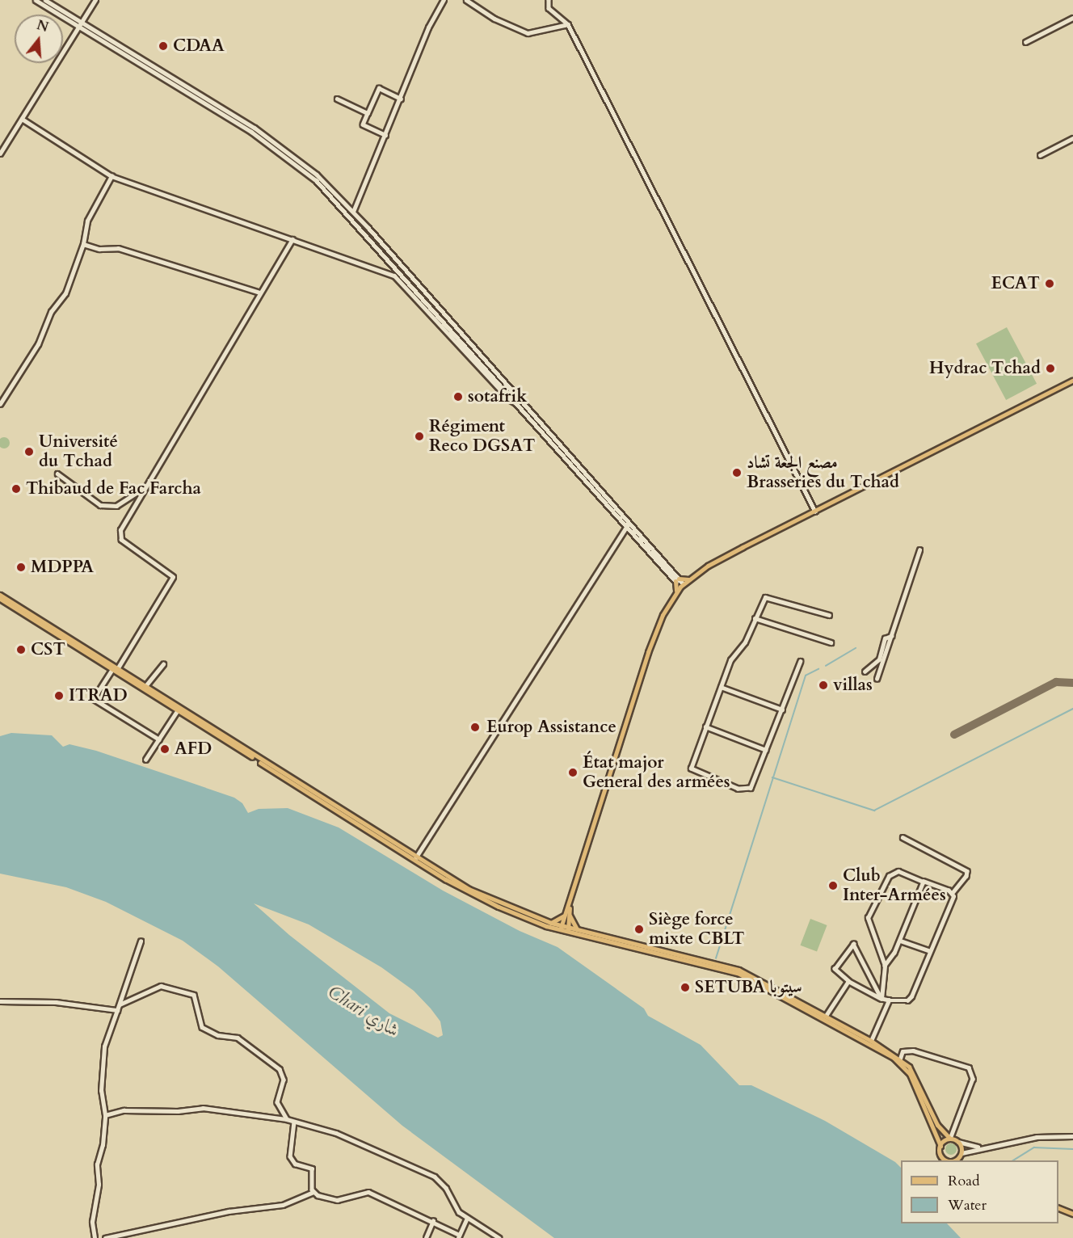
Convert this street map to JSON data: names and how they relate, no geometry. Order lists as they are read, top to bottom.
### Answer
{
  "water": ["Chari شاري"],
  "places": [
    "CDAA",
    "ECAT",
    "Hydrac Tchad",
    "sotafrik",
    "Régiment Reco DGSAT",
    "Université du Tchad",
    "مصنع الجعة تشاد Brasseries du Tchad",
    "Thibaud de Fac Farcha",
    "MDPPA",
    "CST",
    "villas",
    "ITRAD",
    "Europ Assistance",
    "AFD",
    "État major General des armées",
    "Club Inter-Armées",
    "Siège force mixte CBLT",
    "SETUBA سيتوبا"
  ],
  "legend": ["Road", "Water"],
  "north": "top"
}
